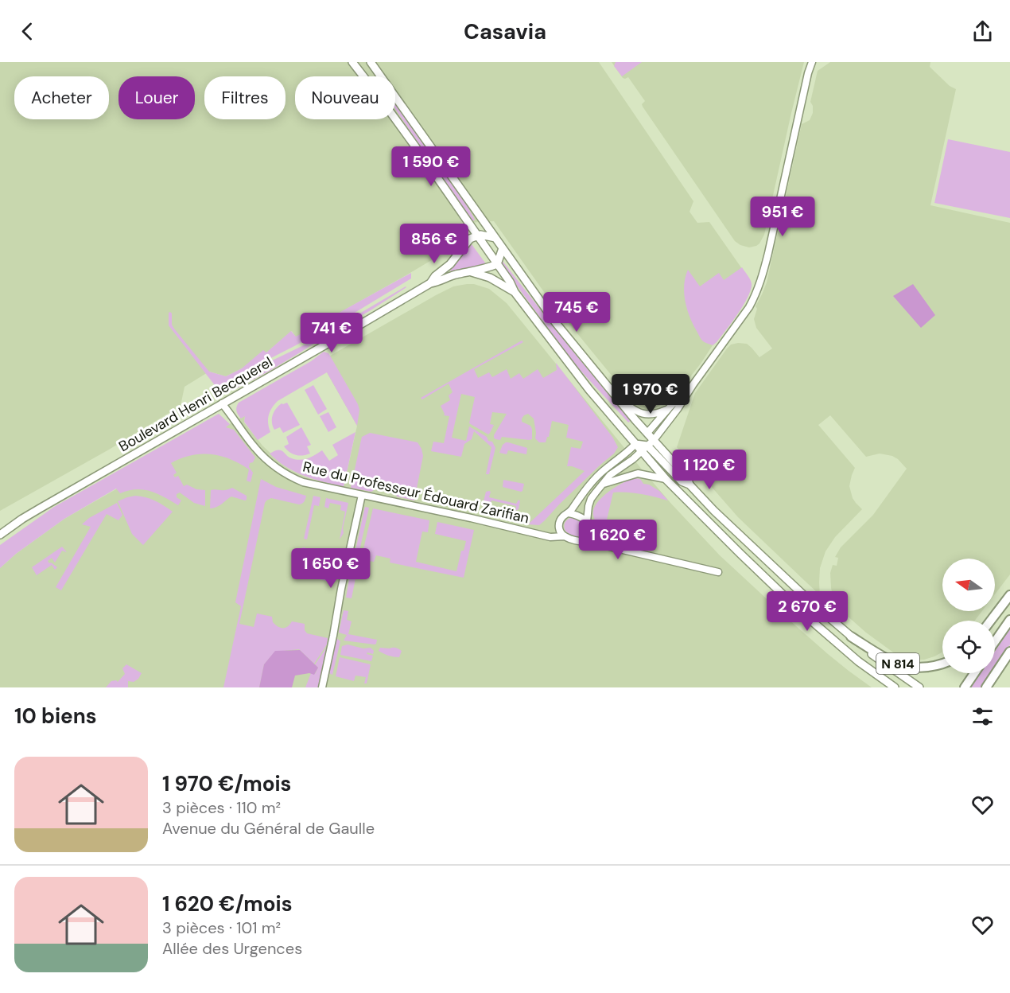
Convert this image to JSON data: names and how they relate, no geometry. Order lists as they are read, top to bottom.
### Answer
{
  "streets": {
    "highway": ["N 814"],
    "main road": ["Boulevard Henri Becquerel"],
    "street": ["Rue du Professeur Édouard Zarifian"]
  },
  "crossings": [
    ["Boulevard Henri Becquerel", "Rue du Professeur Édouard Zarifian"]
  ],
  "north": "left",
  "page": {
    "header": "Casavia",
    "chip": [
      "Acheter",
      "Louer",
      "Filtres",
      "Nouveau"
    ],
    "price": [
      "1 590 €",
      "951 €",
      "856 €",
      "745 €",
      "741 €",
      "1 970 €",
      "1 120 €",
      "1 620 €",
      "1 650 €",
      "2 670 €"
    ],
    "heading": "10 biens",
    "list": [
      {
        "name": "1 970 €/mois",
        "note": "3 pièces · 110 m² · Avenue du Général de Gaulle"
      },
      {
        "name": "1 620 €/mois",
        "note": "3 pièces · 101 m² · Allée des Urgences"
      }
    ]
  }
}
